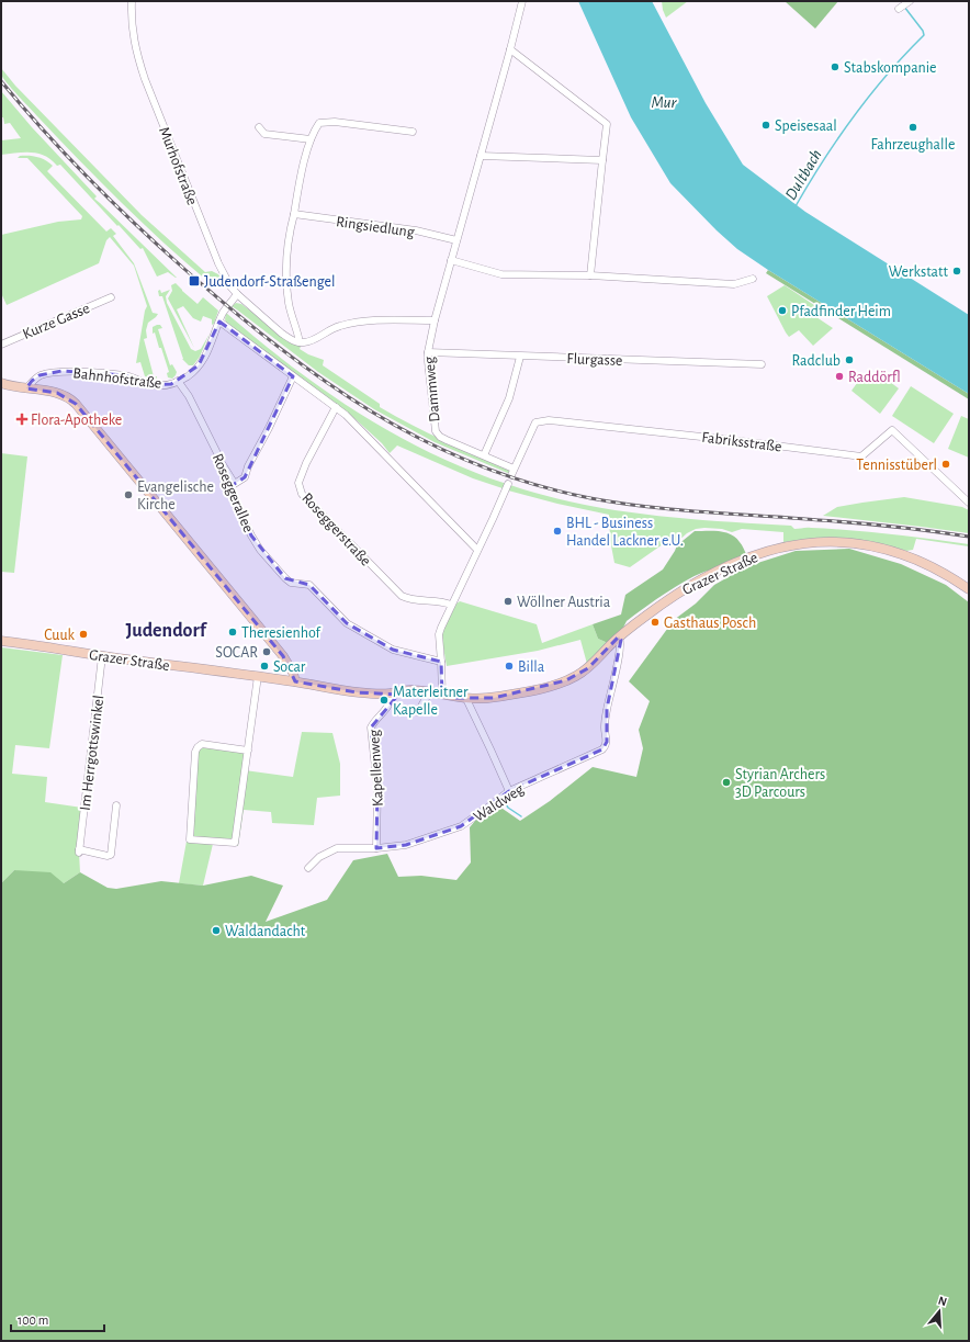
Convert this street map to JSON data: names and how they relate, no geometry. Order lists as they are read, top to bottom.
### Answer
{
  "streets": {
    "main road": ["Grazer Straße"],
    "street": [
      "Murhofstraße",
      "Ringsiedlung",
      "Kurze Gasse",
      "Flurgasse",
      "Bahnhofstraße",
      "Dammweg",
      "Fabriksstraße",
      "Roseggerallee",
      "Roseggerstraße",
      "Im Herrgottswinkel",
      "Kapellenweg",
      "Waldweg"
    ]
  },
  "crossings": [
    ["Flurgasse", "Dammweg"],
    ["Bahnhofstraße", "Roseggerallee"],
    ["Dammweg", "Fabriksstraße"],
    ["Grazer Straße", "Im Herrgottswinkel"],
    ["Grazer Straße", "Kapellenweg"],
    ["Grazer Straße", "Waldweg"],
    ["Kapellenweg", "Waldweg"]
  ],
  "districts": ["Judendorf"],
  "water": ["Mur", "Dultbach"],
  "places": {
    "other": [
      "Stabskompanie",
      "Speisesaal",
      "Fahrzeughalle",
      "Werkstatt",
      "Pfadfinder Heim",
      "Radclub",
      "Raddörfl",
      "Tennisstüberl",
      "Evangelische Kirche",
      "BHL - Business Handel Lackner e.U.",
      "Wöllner Austria",
      "Gasthaus Posch",
      "Theresienhof",
      "Cuuk",
      "SOCAR",
      "Socar",
      "Billa",
      "Materleitner Kapelle",
      "Styrian Archers 3D Parcours",
      "Waldandacht"
    ],
    "transit": ["Judendorf-Straßengel"],
    "health": ["Flora-Apotheke"]
  },
  "scale_bar": "100 m",
  "north": "top"
}
